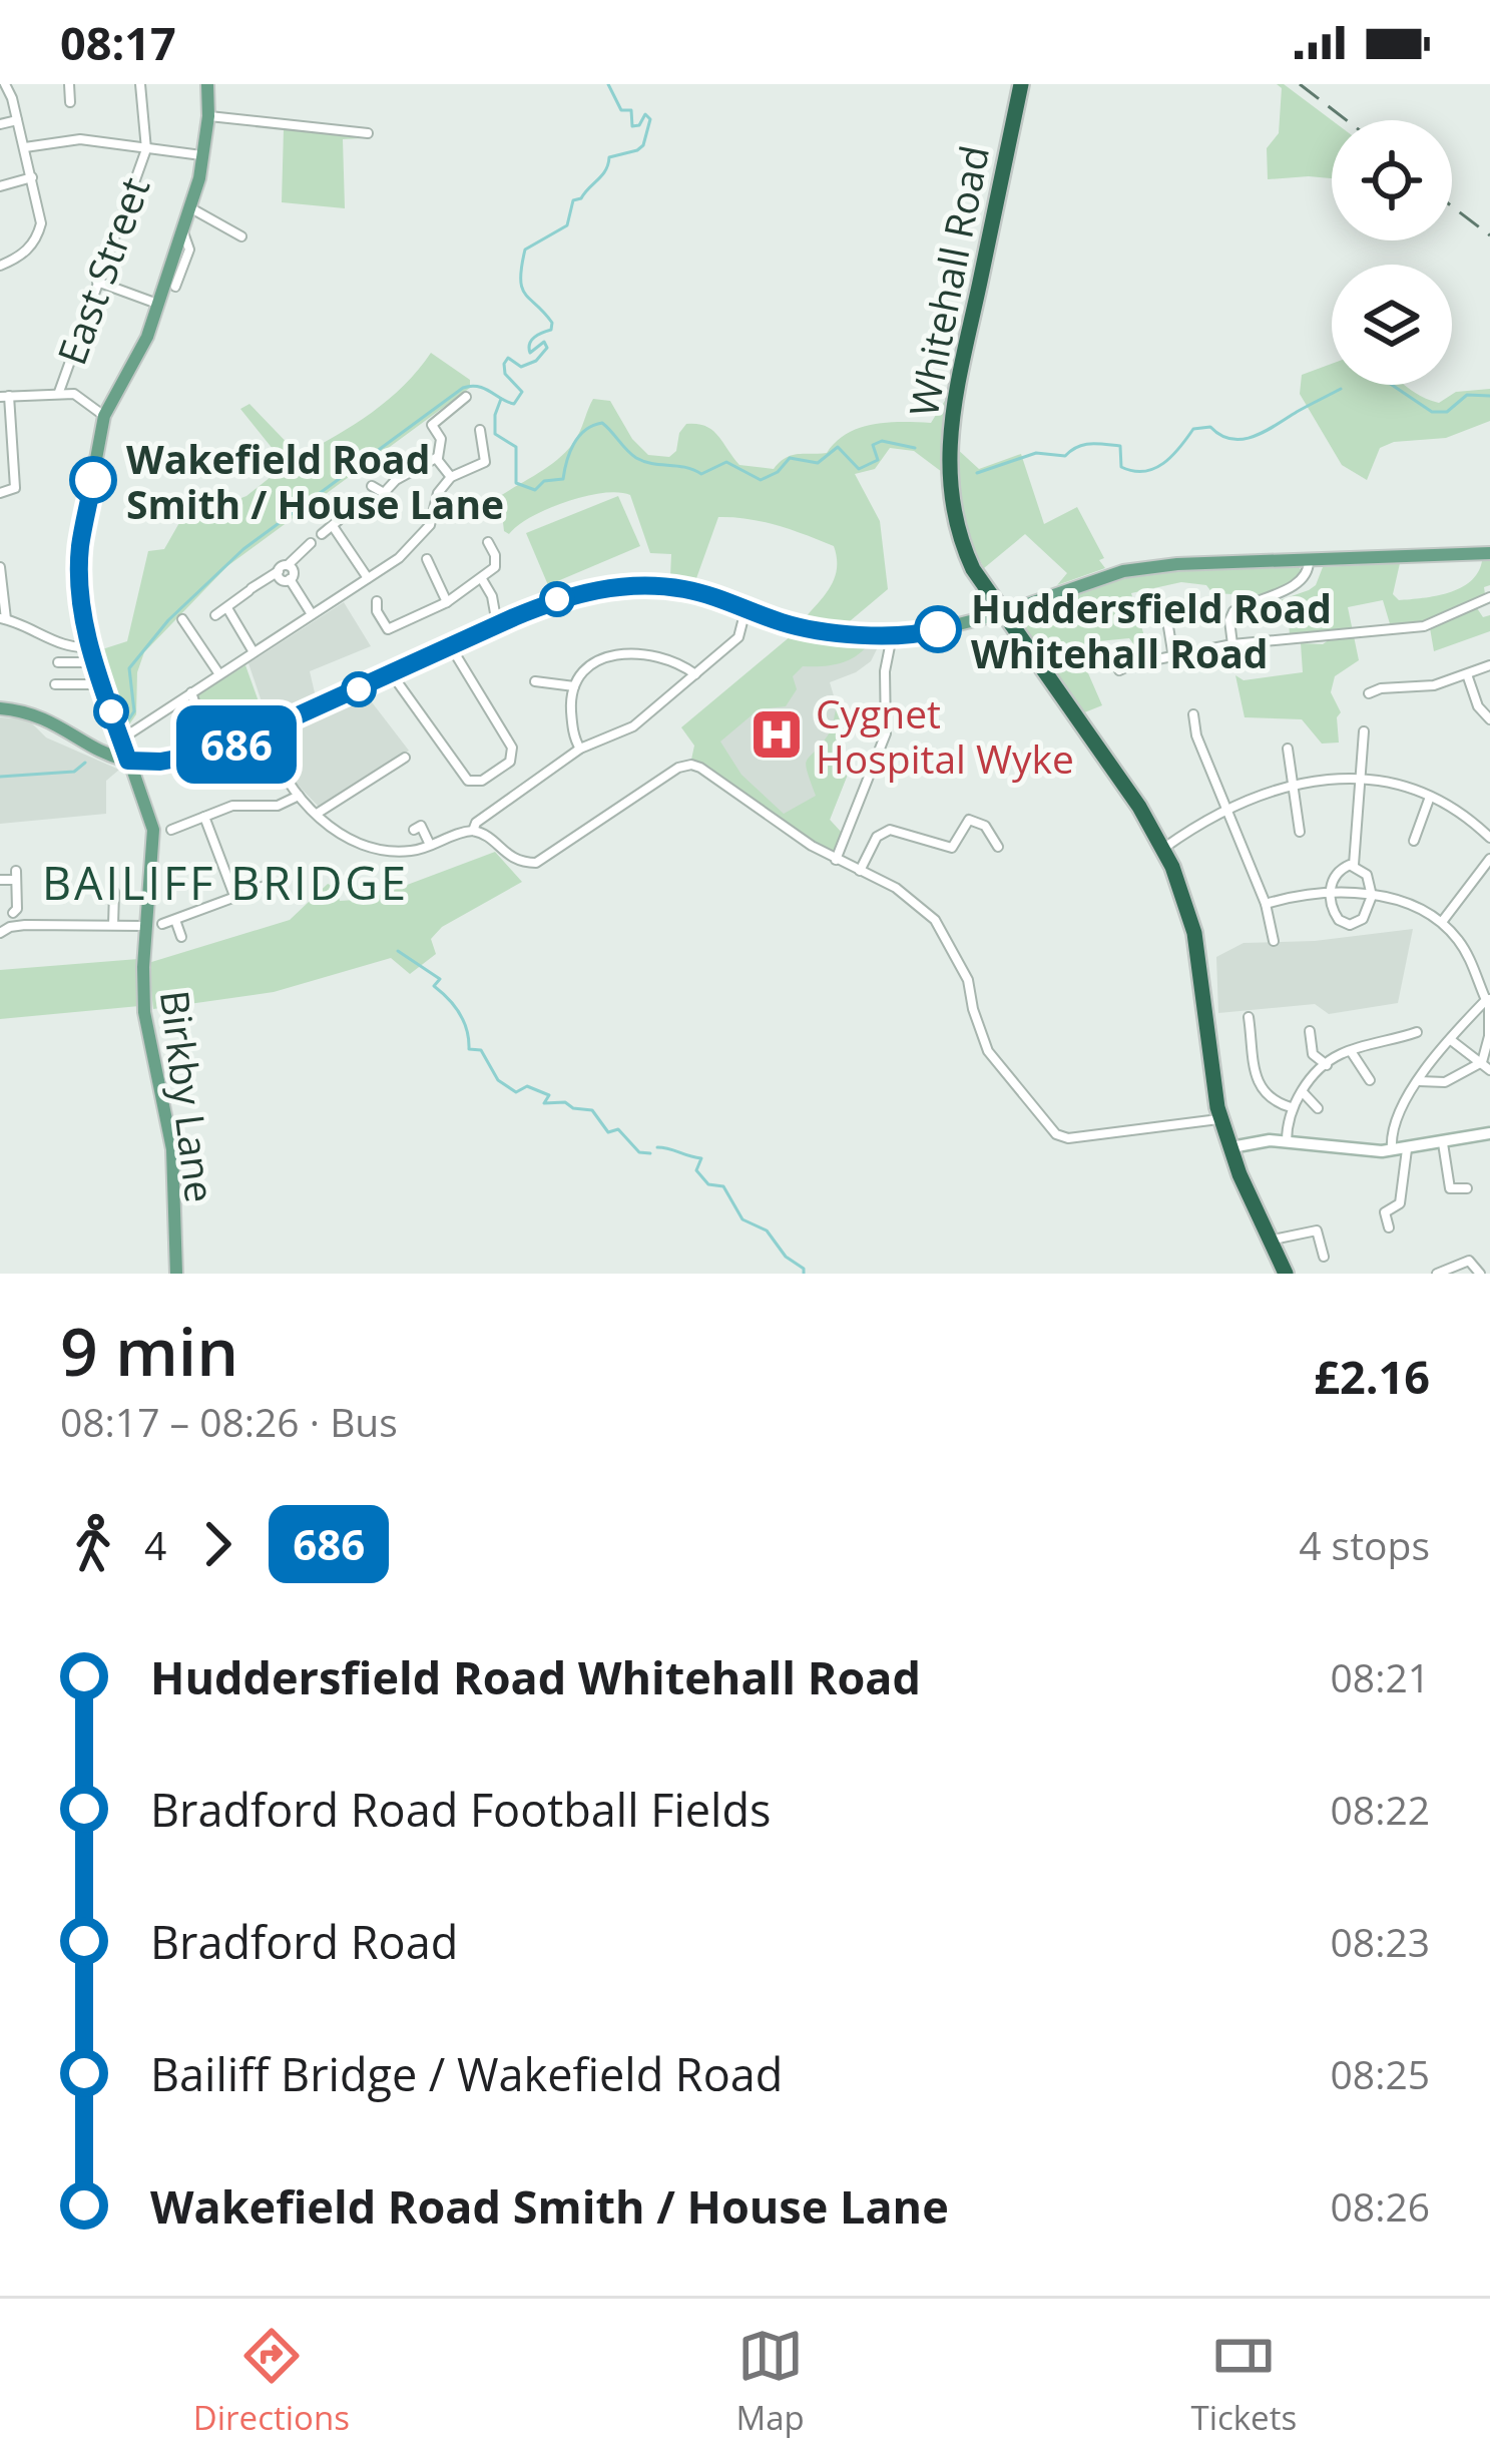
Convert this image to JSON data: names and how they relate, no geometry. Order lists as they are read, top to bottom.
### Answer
{
  "streets": {
    "highway": ["Whitehall Road"],
    "main road": ["Birkby Lane"],
    "street": ["East Street"]
  },
  "districts": ["BAILIFF BRIDGE"],
  "places": {
    "other": ["Wakefield Road Smith / House Lane", "Huddersfield Road Whitehall Road"],
    "hospital": ["Cygnet Hospital Wyke"]
  },
  "lines": ["bus line 686"],
  "page": {
    "status": "08:17",
    "on_map": "686",
    "heading": ["9 min", "08:17 – 08:26 · Bus", "£2.16"],
    "legs": ["4", "686", "4 stops"],
    "list": [
      {
        "name": "Huddersfield Road Whitehall Road",
        "value": "08:21"
      },
      {
        "name": "Bradford Road Football Fields",
        "value": "08:22"
      },
      {
        "name": "Bradford Road",
        "value": "08:23"
      },
      {
        "name": "Bailiff Bridge / Wakefield Road",
        "value": "08:25"
      },
      {
        "name": "Wakefield Road Smith / House Lane",
        "value": "08:26"
      }
    ],
    "tabs": ["Directions", "Map", "Tickets"]
  }
}
